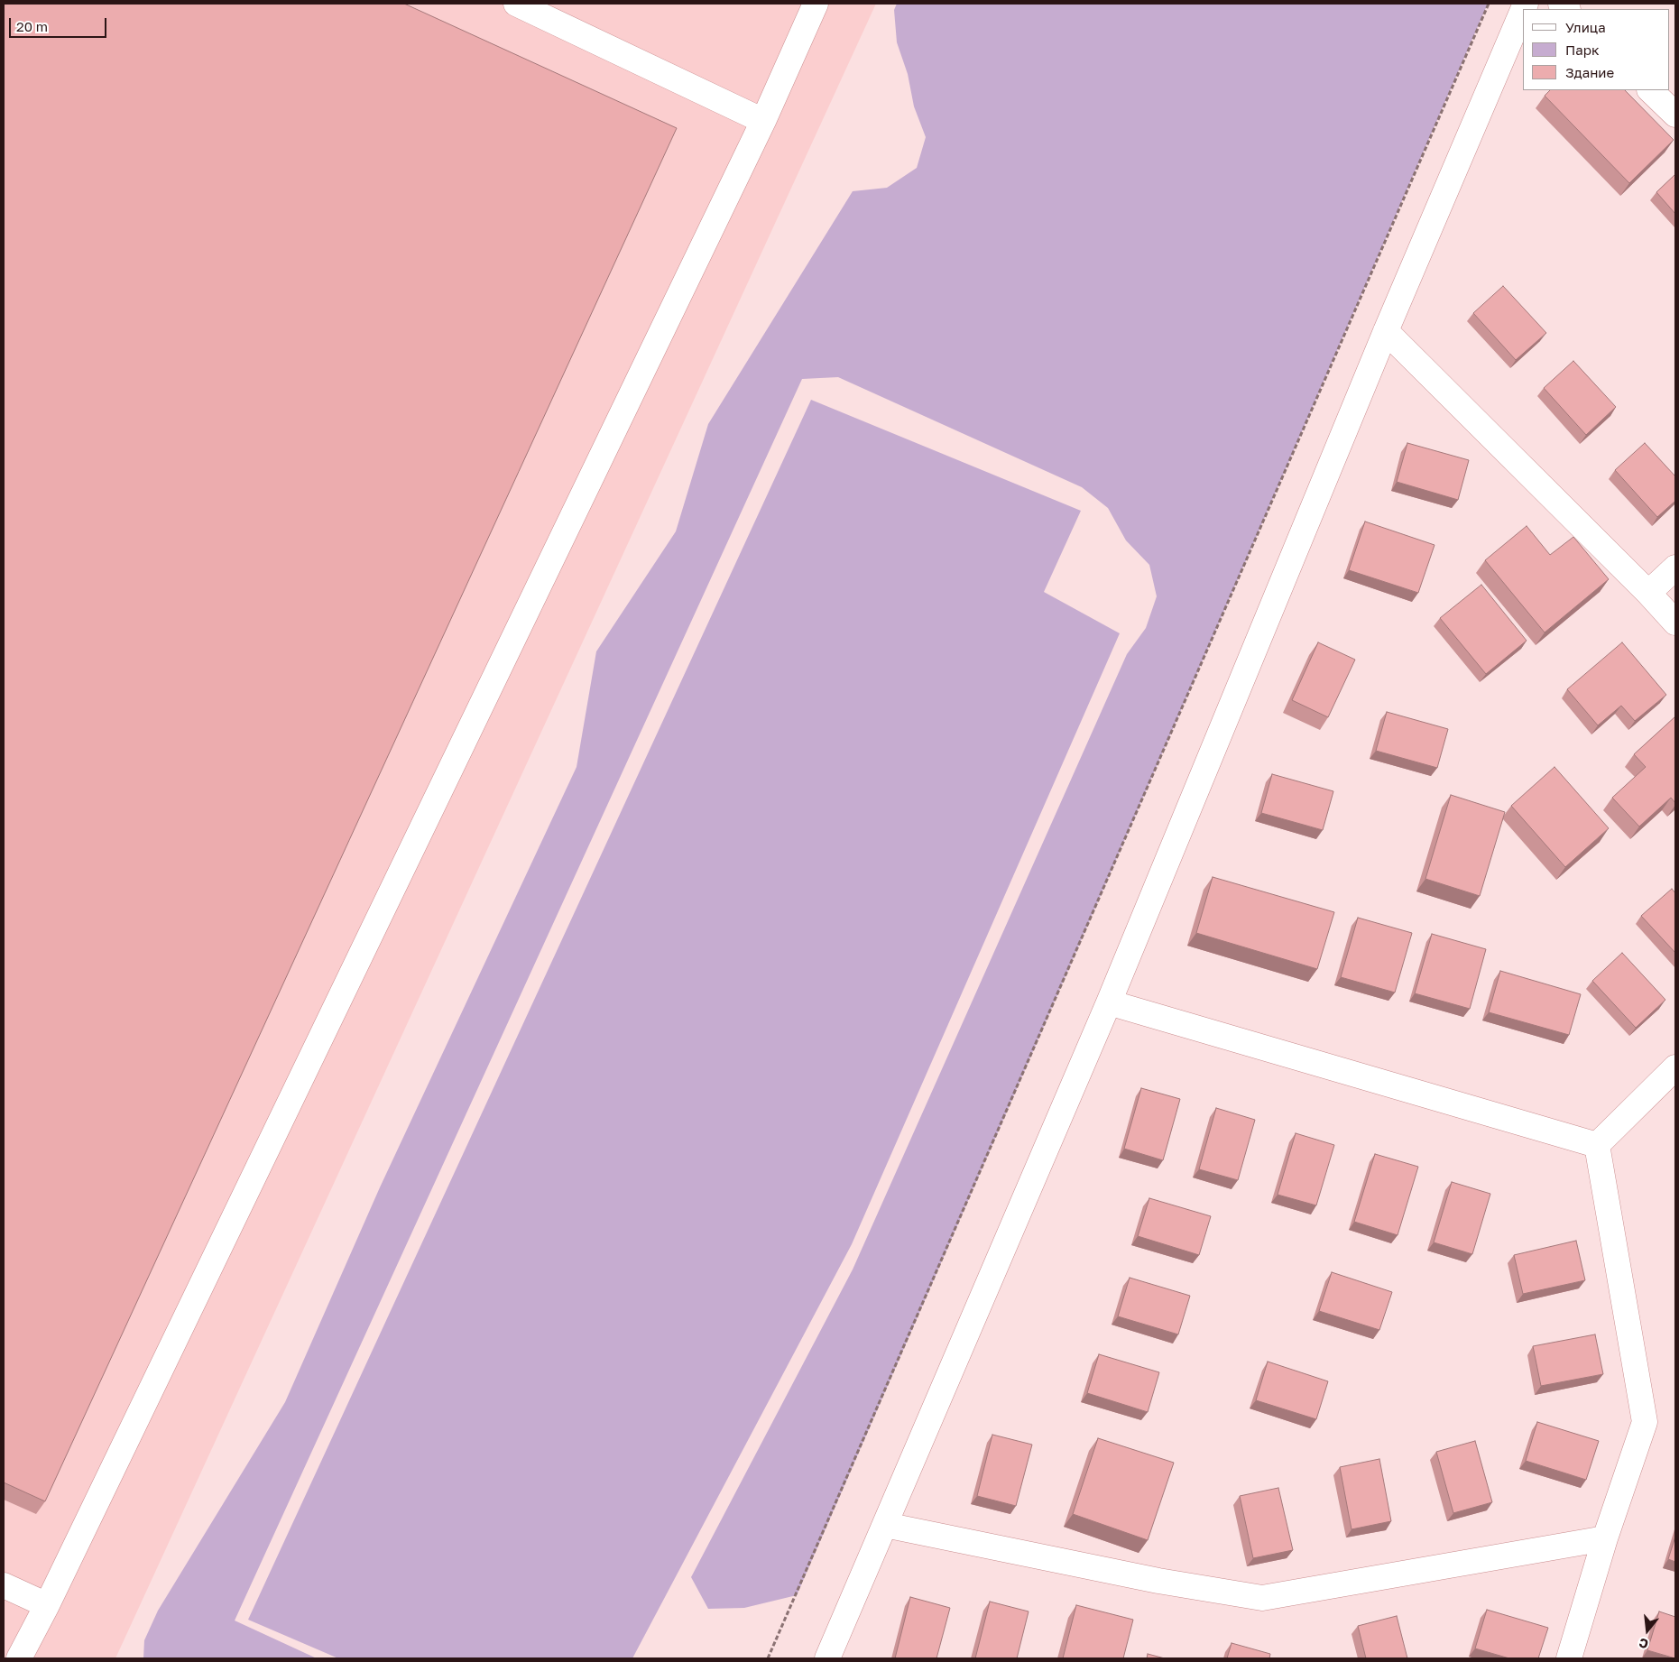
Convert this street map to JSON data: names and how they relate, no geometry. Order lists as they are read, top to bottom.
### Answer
{
  "legend": ["Улица", "Парк", "Здание"],
  "scale_bar": "20 m",
  "north": "bottom"
}
